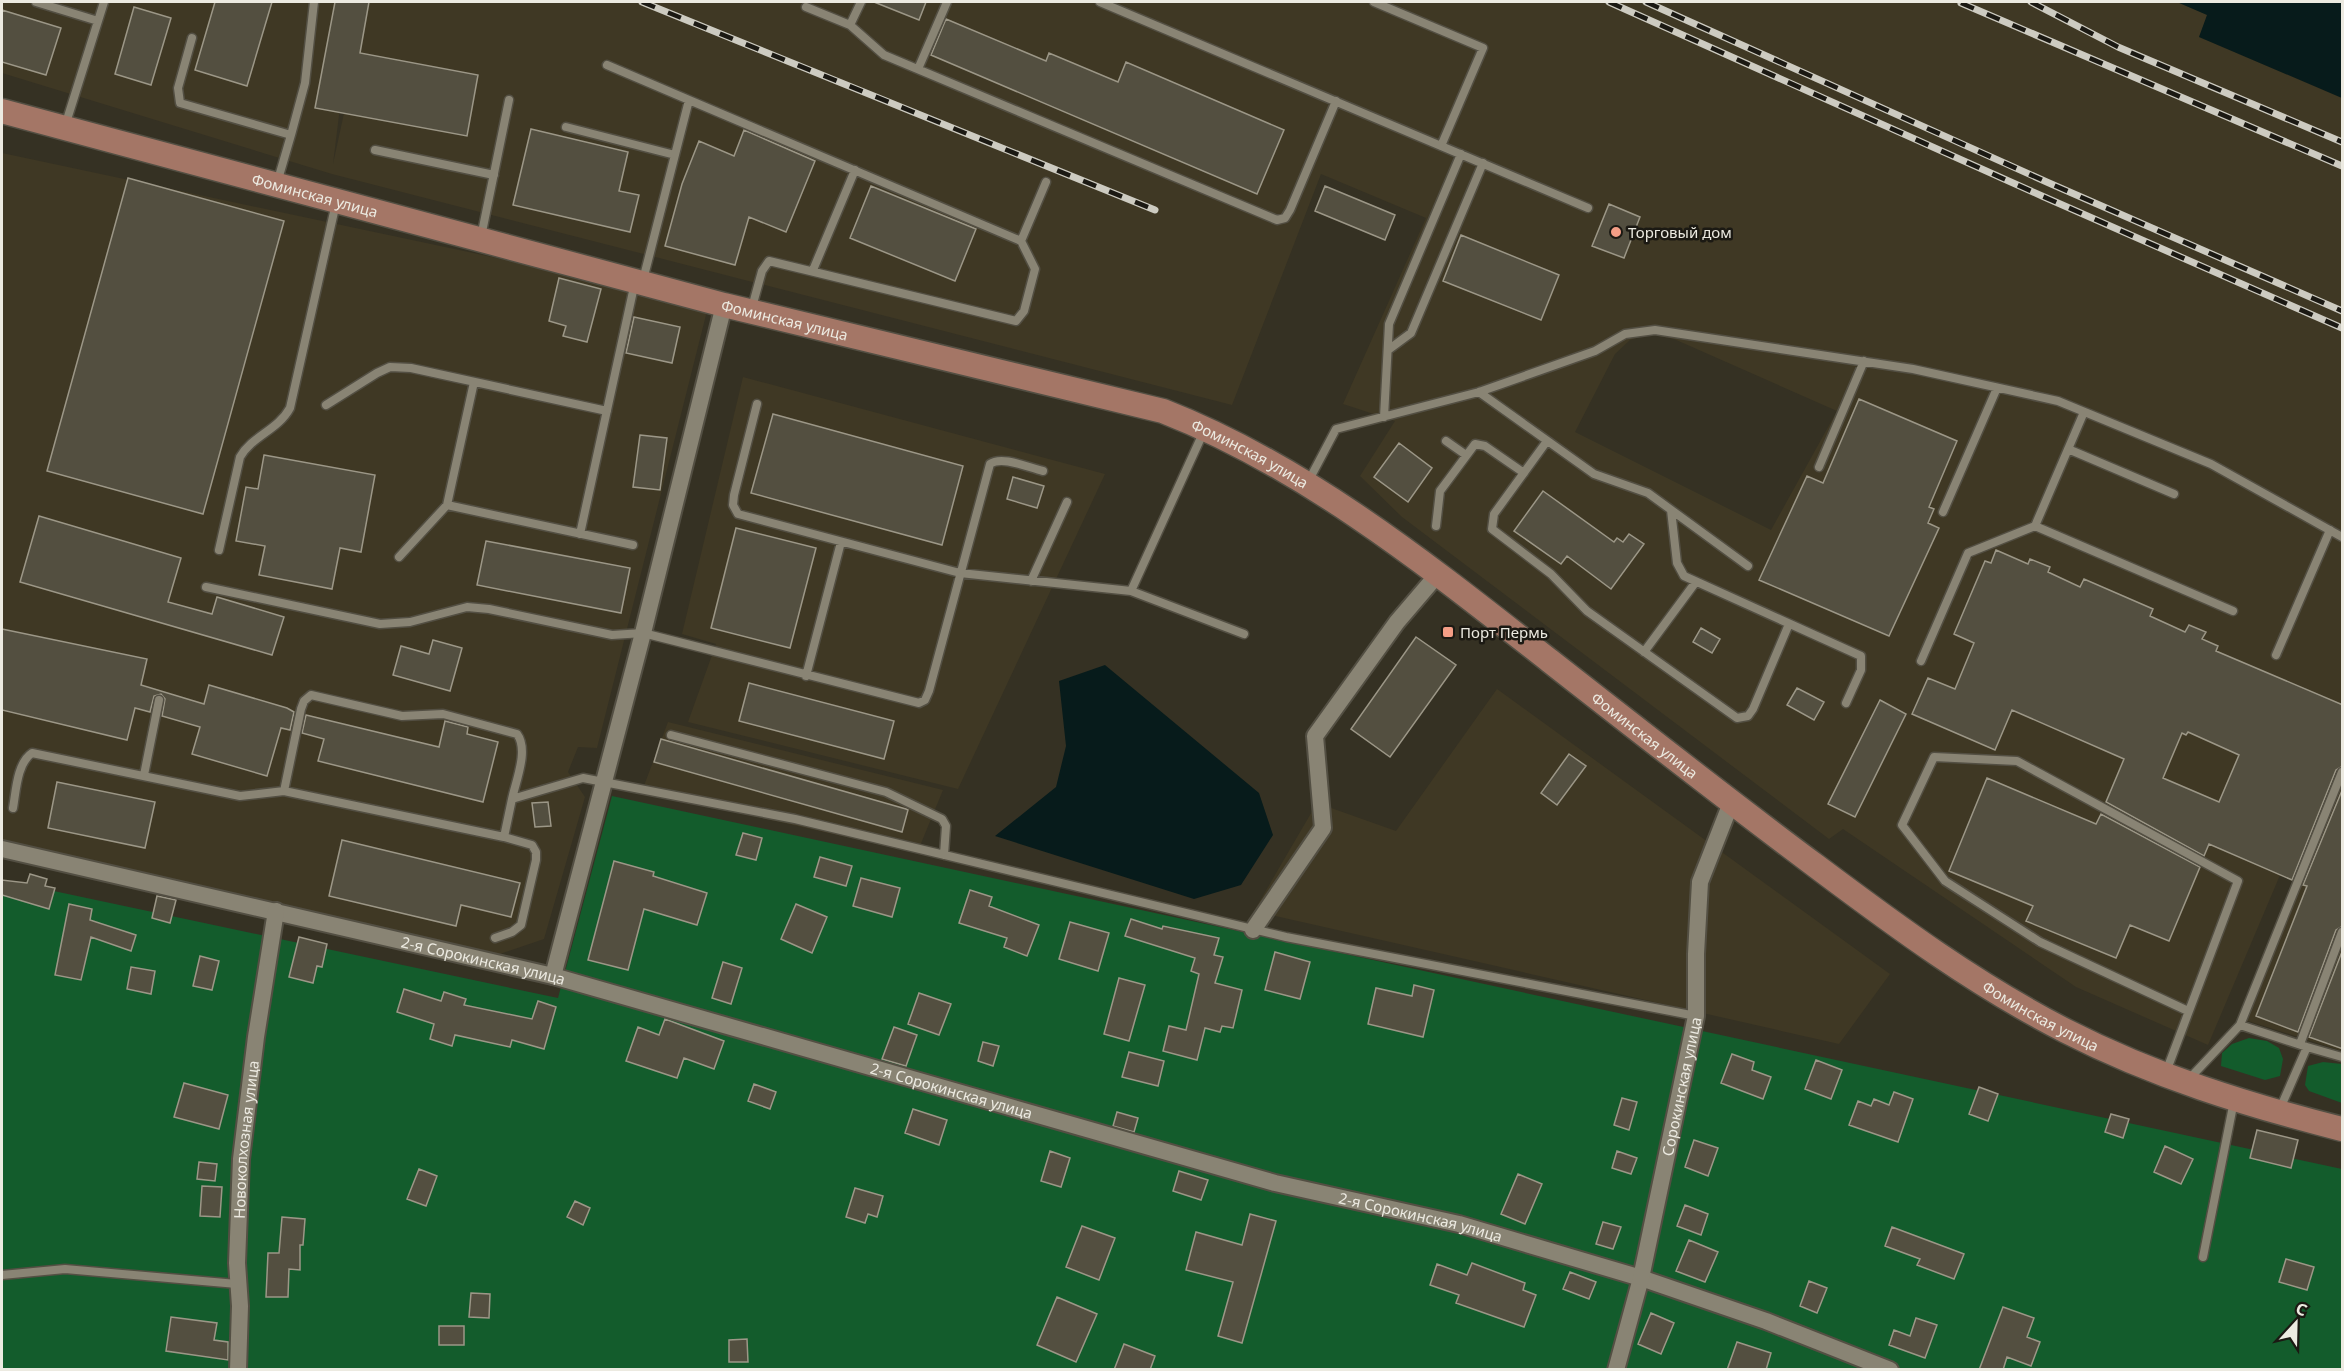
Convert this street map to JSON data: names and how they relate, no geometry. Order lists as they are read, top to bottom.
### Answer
{
  "streets": {
    "street": [
      "Фоминская улица",
      "2-я Сорокинская улица",
      "Сорокинская улица",
      "Новоколхозная улица"
    ]
  },
  "crossings": [
    ["Фоминская улица", "Сорокинская улица"],
    ["2-я Сорокинская улица", "Сорокинская улица"],
    ["2-я Сорокинская улица", "Новоколхозная улица"]
  ],
  "places": {
    "other": ["Торговый дом"],
    "transit": ["Порт Пермь"]
  },
  "north": "top"
}
